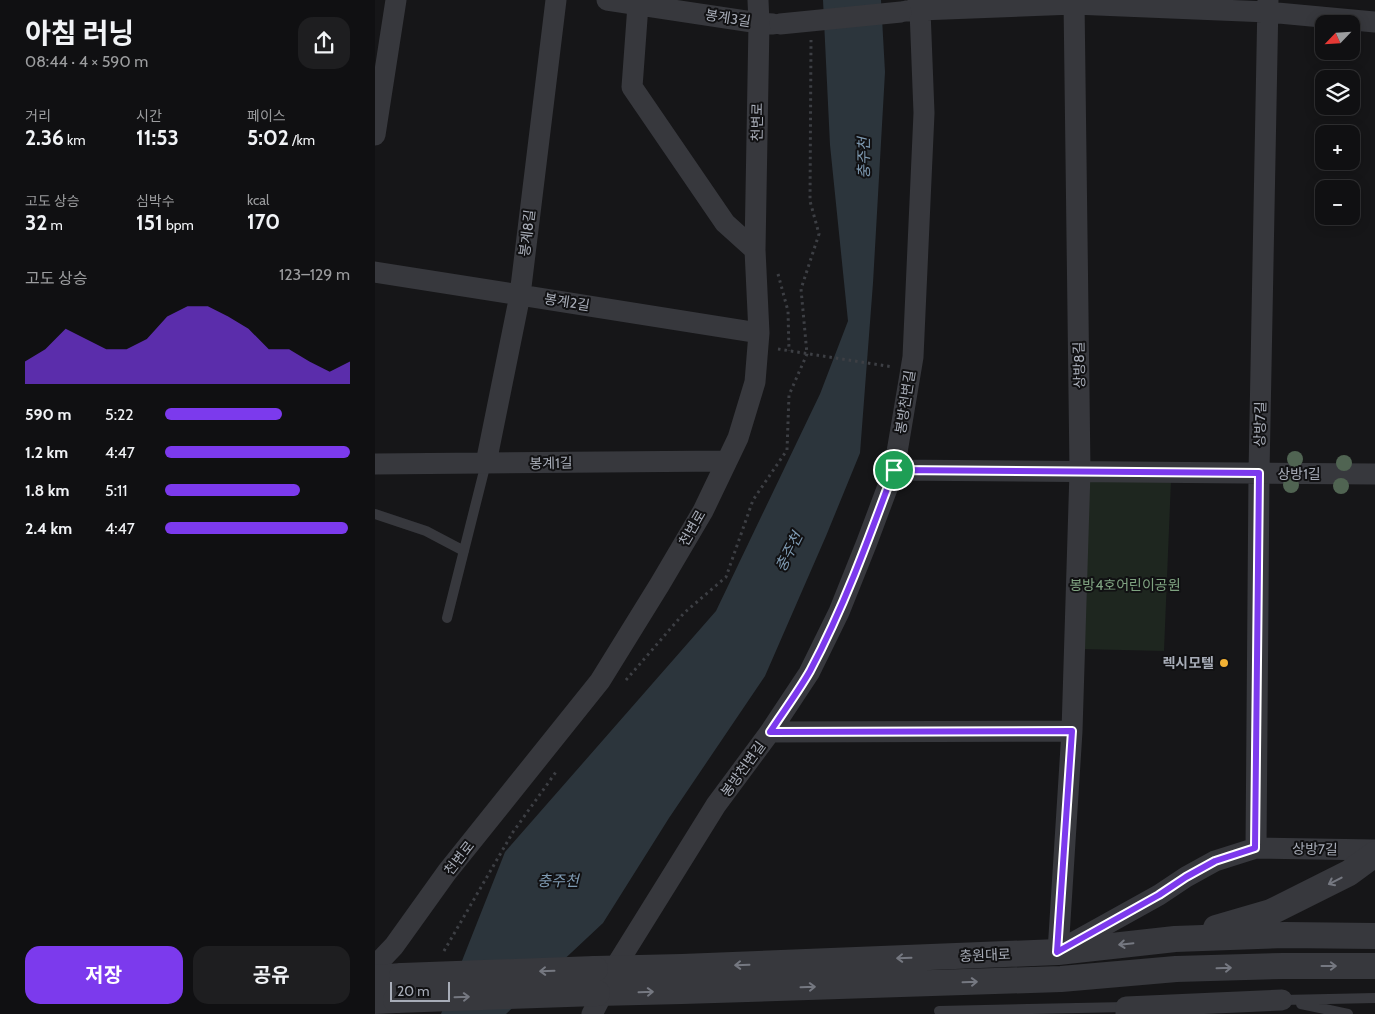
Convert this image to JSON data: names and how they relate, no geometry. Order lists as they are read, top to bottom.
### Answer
{
  "streets": {
    "street": [
      "봉계3길",
      "천변로",
      "봉계8길",
      "봉계2길",
      "상방8길",
      "봉방천변길",
      "상방7길",
      "봉계1길",
      "상방1길",
      "충원대로"
    ]
  },
  "crossings": [
    ["봉계3길", "천변로"],
    ["봉계3길", "상방8길"],
    ["봉계3길", "봉방천변길"],
    ["봉계3길", "상방7길"],
    ["천변로", "봉계2길"],
    ["천변로", "봉계1길"],
    ["봉계8길", "봉계2길"],
    ["봉계8길", "봉계1길"],
    ["상방8길", "상방7길"],
    ["상방8길", "상방1길"],
    ["상방8길", "충원대로"],
    ["봉방천변길", "상방1길"],
    ["봉방천변길", "충원대로"],
    ["상방7길", "상방1길"],
    ["상방7길", "충원대로"]
  ],
  "water": ["충주천"],
  "parks": ["봉방4호어린이공원"],
  "places": ["렉시모텔"],
  "scale_bar": "20 m",
  "north": "bottom left",
  "page": {
    "heading": ["아침 러닝", "08:44 · 4 × 590 m"],
    "map_buttons": ["+", "−"],
    "stats": [
      ["거리", "2.36 km"],
      ["시간", "11:53"],
      ["페이스", "5:02 /km"],
      ["고도 상승", "32 m"],
      ["심박수", "151 bpm"],
      ["kcal", "170"]
    ],
    "chart": ["고도 상승", "123–129 m"],
    "list": [
      {
        "name": "590 m",
        "note": "5:22"
      },
      {
        "name": "1.2 km",
        "note": "4:47"
      },
      {
        "name": "1.8 km",
        "note": "5:11"
      },
      {
        "name": "2.4 km",
        "note": "4:47"
      }
    ],
    "buttons": ["저장", "공유"],
    "scale": "20 m"
  }
}
